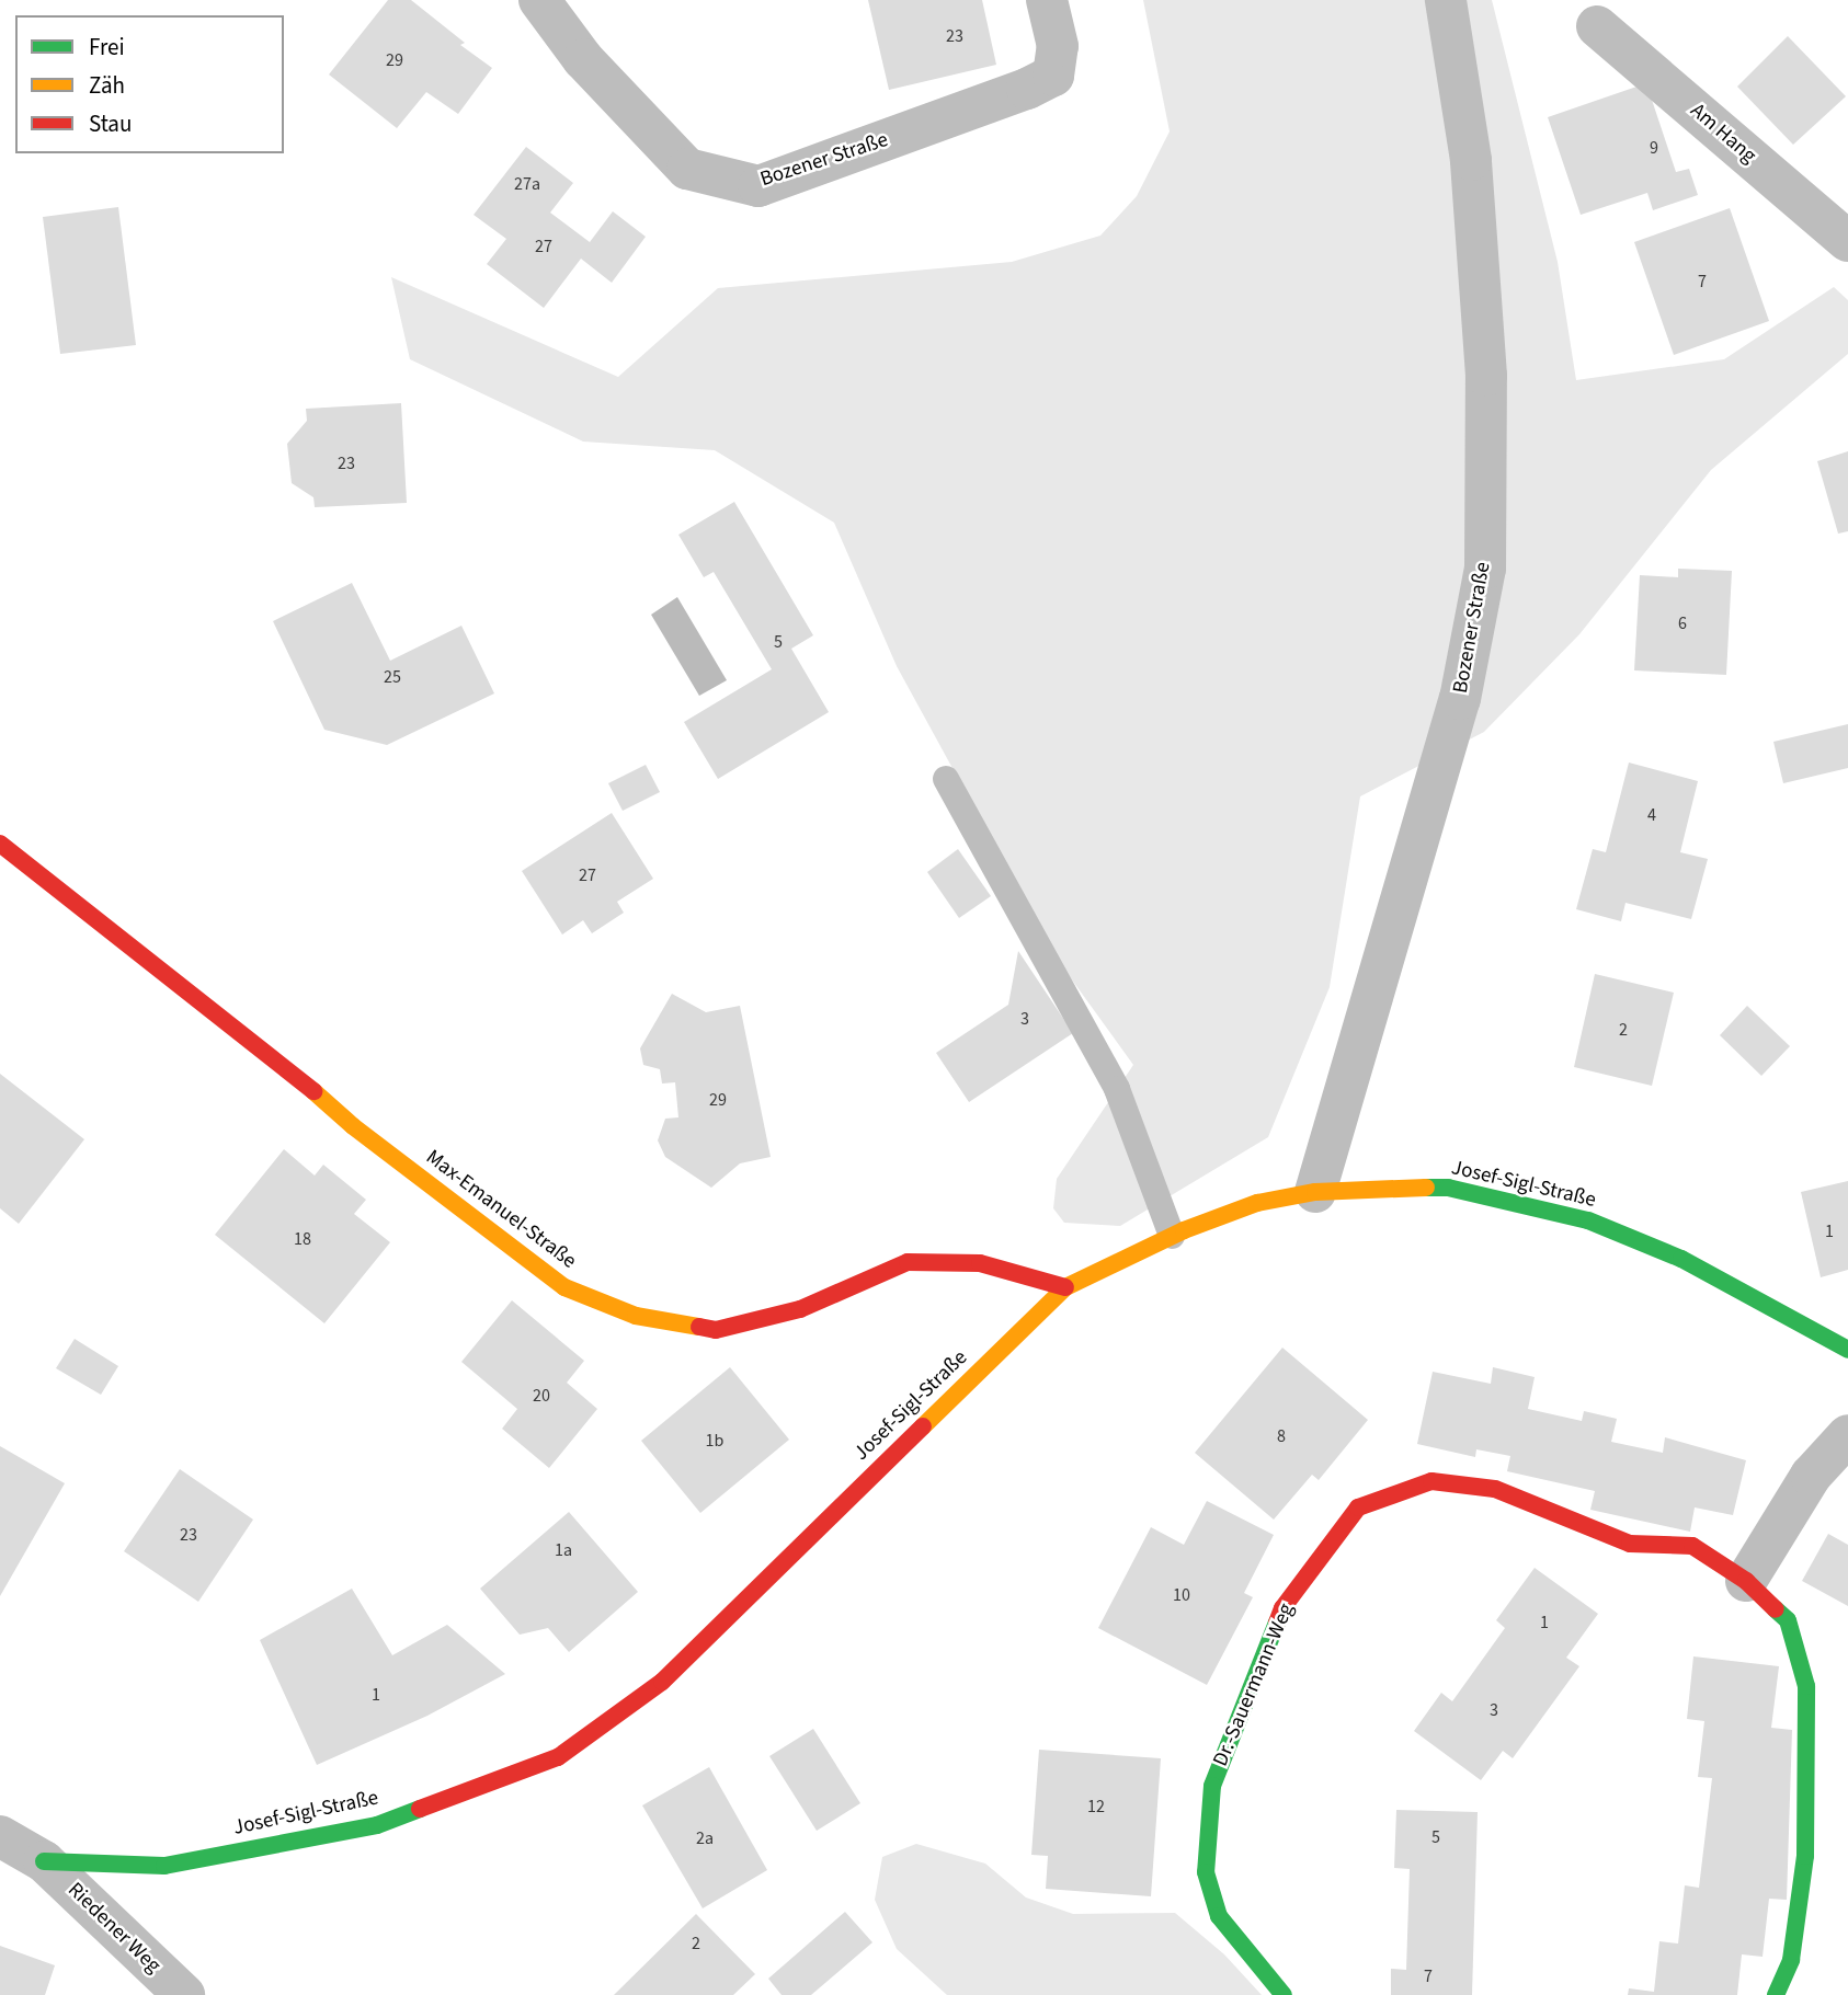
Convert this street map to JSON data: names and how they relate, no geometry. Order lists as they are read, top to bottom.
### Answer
{
  "streets": {
    "street": [
      "Am Hang",
      "Bozener Straße",
      "Josef-Sigl-Straße",
      "Max-Emanuel-Straße",
      "Dr.-Sauermann-Weg",
      "Riedener Weg"
    ]
  },
  "crossings": [
    ["Bozener Straße", "Josef-Sigl-Straße"],
    ["Josef-Sigl-Straße", "Max-Emanuel-Straße"],
    ["Josef-Sigl-Straße", "Riedener Weg"]
  ],
  "house_numbers": [
    "23",
    "29",
    "9",
    "27a",
    "27",
    "7",
    "23",
    "6",
    "5",
    "25",
    "4",
    "27",
    "3",
    "2",
    "29",
    "1",
    "18",
    "20",
    "8",
    "1b",
    "23",
    "1a",
    "10",
    "1",
    "1",
    "3",
    "12",
    "5",
    "2a",
    "2",
    "7"
  ],
  "legend": ["Frei", "Zäh", "Stau"]
}
